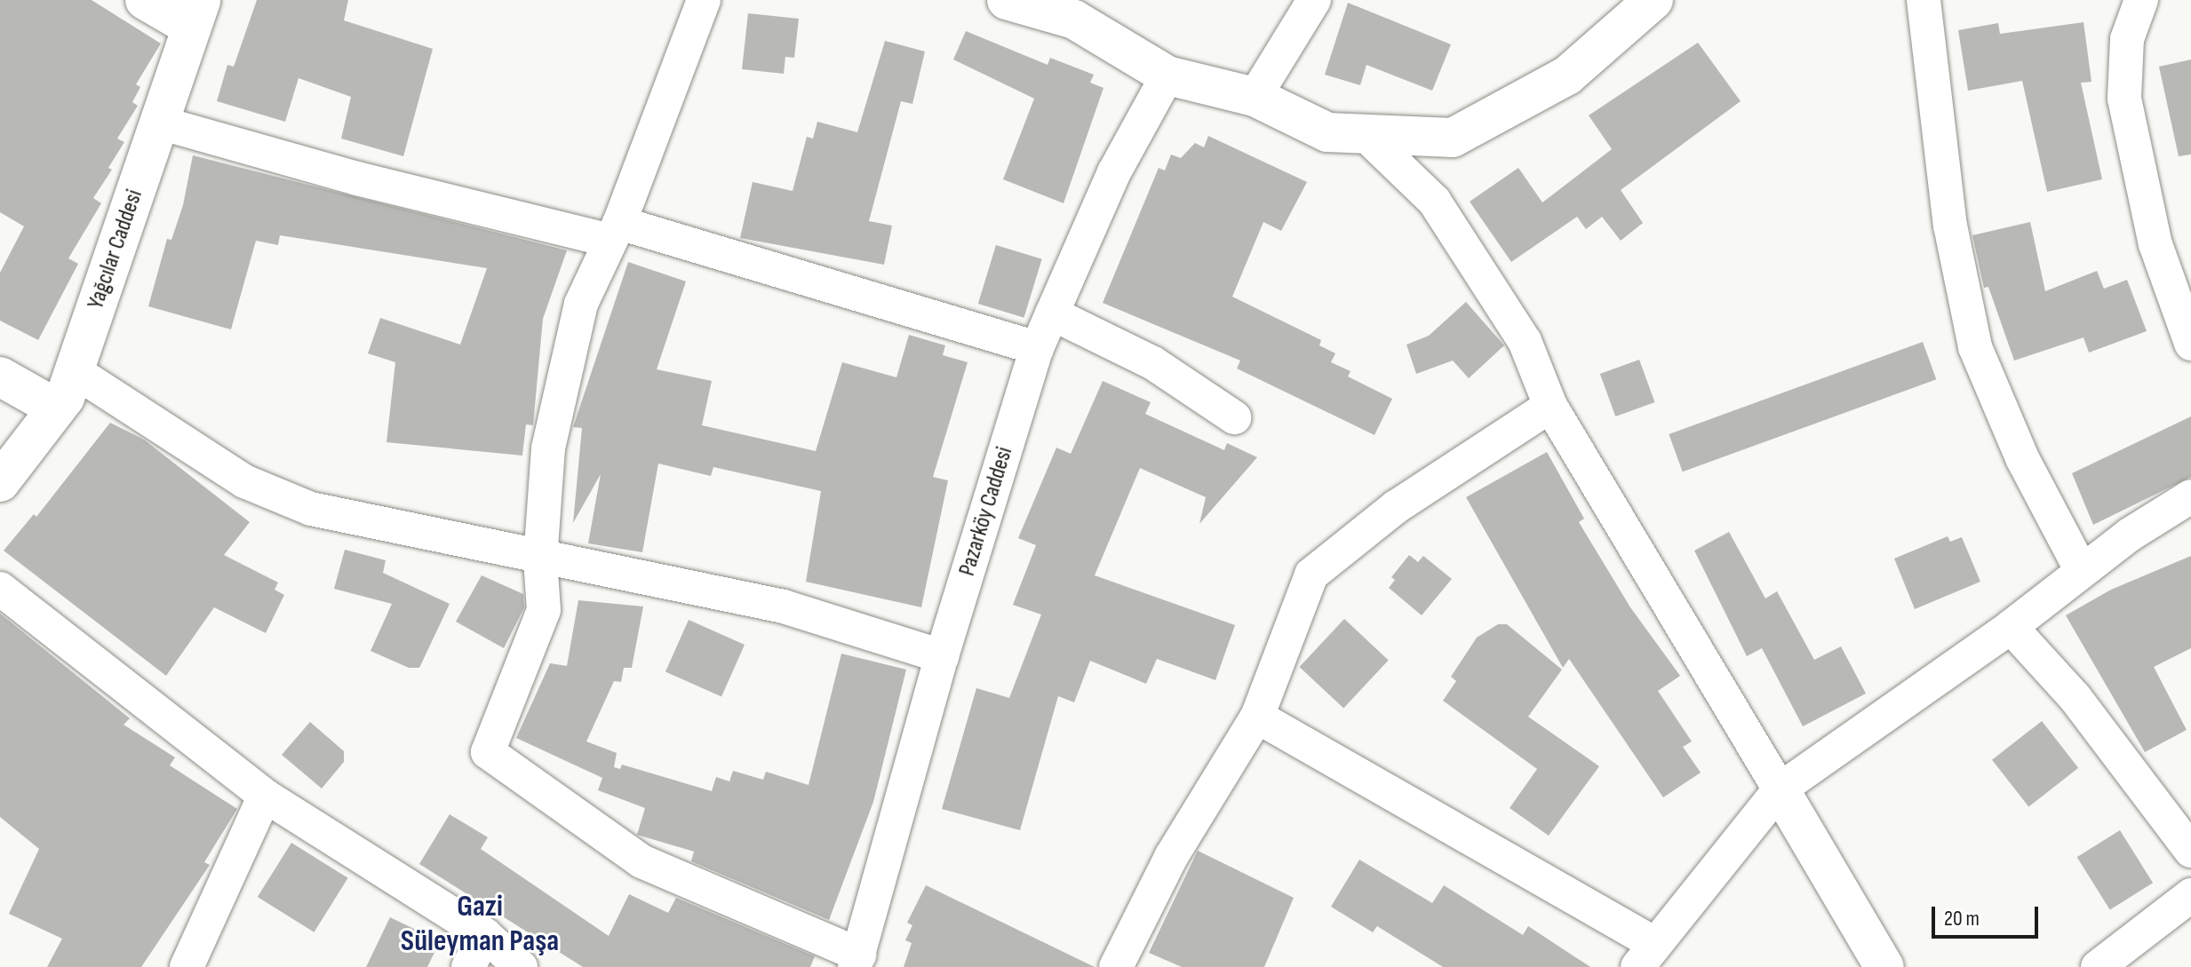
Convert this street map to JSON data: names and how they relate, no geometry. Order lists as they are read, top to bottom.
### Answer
{
  "streets": {
    "street": ["Yağcılar Caddesi", "Pazarköy Caddesi"]
  },
  "districts": ["Gazi Süleyman Paşa"],
  "scale_bar": "20 m"
}
